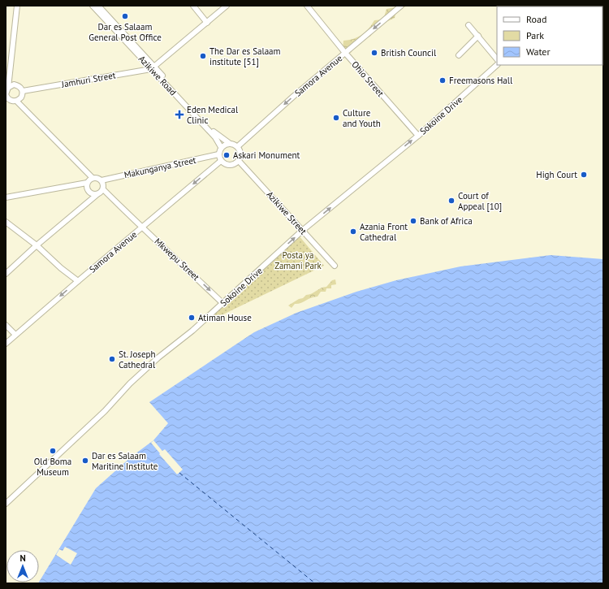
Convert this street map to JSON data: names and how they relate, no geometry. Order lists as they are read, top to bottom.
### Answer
{
  "streets": {
    "street": [
      "Azikiwe Road",
      "Samora Avenue",
      "Ohio Street",
      "Jamhuri Street",
      "Sokoine Drive",
      "Makunganya Street",
      "Azikiwe Street",
      "Mkwepu Street"
    ]
  },
  "crossings": [
    ["Azikiwe Road", "Samora Avenue"],
    ["Azikiwe Road", "Jamhuri Street"],
    ["Azikiwe Road", "Makunganya Street"],
    ["Azikiwe Road", "Azikiwe Street"],
    ["Samora Avenue", "Ohio Street"],
    ["Samora Avenue", "Makunganya Street"],
    ["Samora Avenue", "Azikiwe Street"],
    ["Samora Avenue", "Mkwepu Street"],
    ["Ohio Street", "Sokoine Drive"],
    ["Sokoine Drive", "Azikiwe Street"],
    ["Sokoine Drive", "Mkwepu Street"],
    ["Makunganya Street", "Azikiwe Street"],
    ["Makunganya Street", "Mkwepu Street"]
  ],
  "one_way": ["Samora Avenue", "Sokoine Drive", "Mkwepu Street"],
  "parks": ["Posta ya Zamani Park"],
  "places": {
    "other": [
      "Dar es Salaam General Post Office",
      "British Council",
      "The Dar es Salaam institute [51]",
      "Freemasons Hall",
      "Culture and Youth",
      "Askari Monument",
      "High Court",
      "Court of Appeal [10]",
      "Bank of Africa",
      "Azania Front Cathedral",
      "Atiman House",
      "St. Joseph Cathedral",
      "Old Boma Museum",
      "Dar es Salaam Maritine Institute"
    ],
    "health": ["Eden Medical Clinic"]
  },
  "legend": ["Road", "Park", "Water"],
  "north": "top"
}
